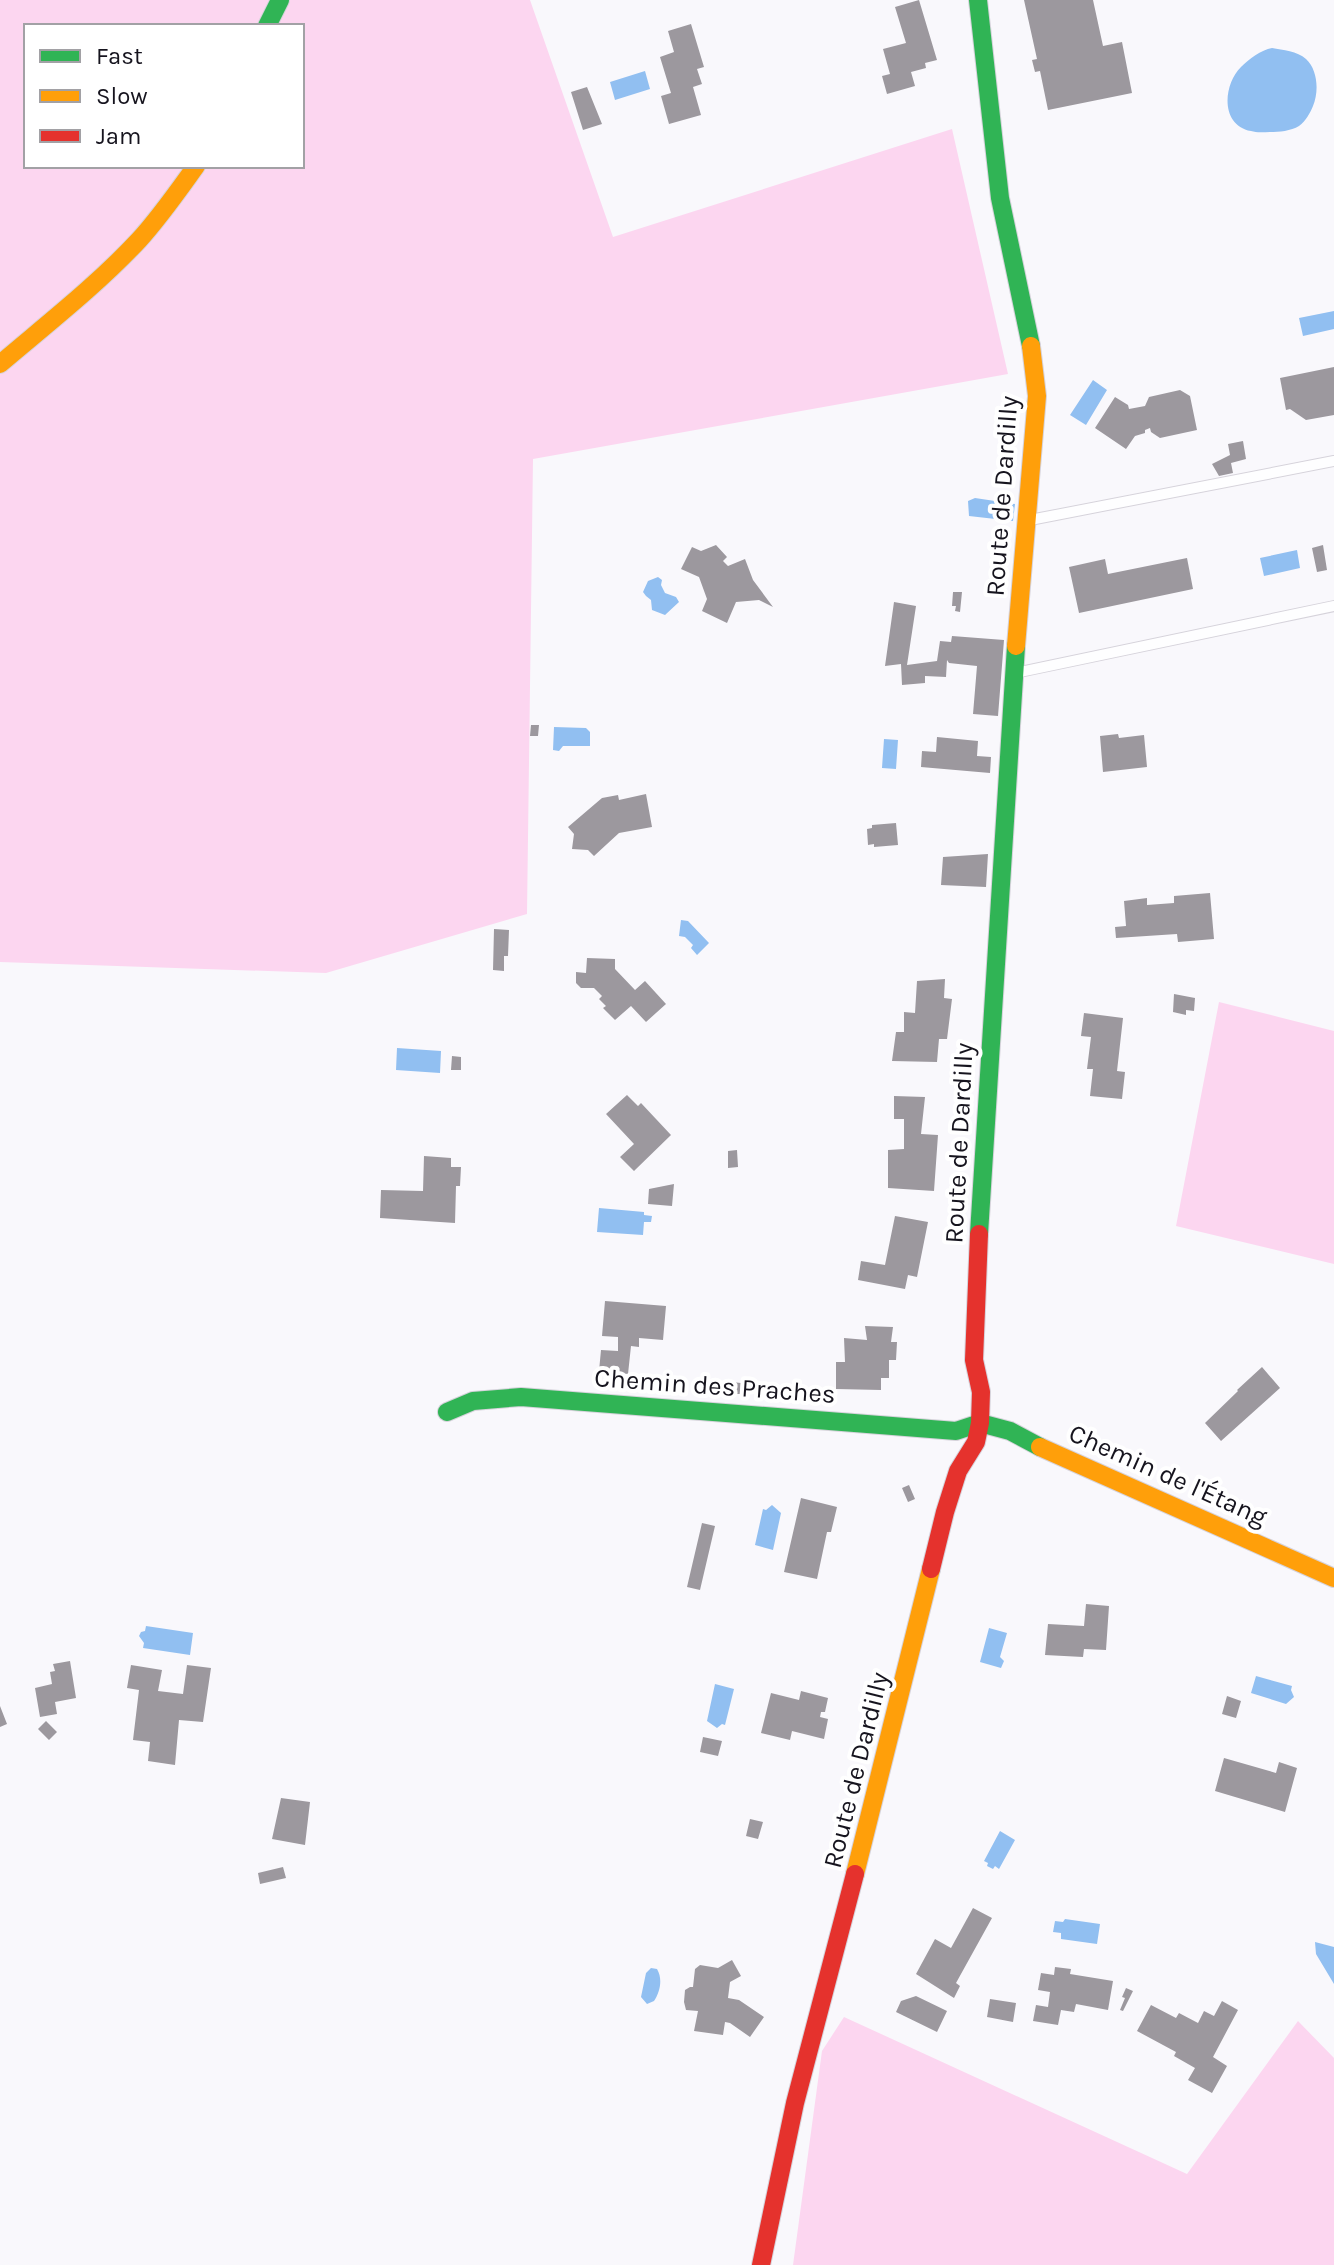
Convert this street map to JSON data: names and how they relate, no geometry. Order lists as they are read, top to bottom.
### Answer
{
  "streets": {
    "street": ["Route de Dardilly", "Chemin des Praches", "Chemin de l'Étang"]
  },
  "crossings": [
    ["Route de Dardilly", "Chemin des Praches"],
    ["Route de Dardilly", "Chemin de l'Étang"],
    ["Chemin des Praches", "Chemin de l'Étang"]
  ],
  "legend": ["Fast", "Slow", "Jam"]
}
